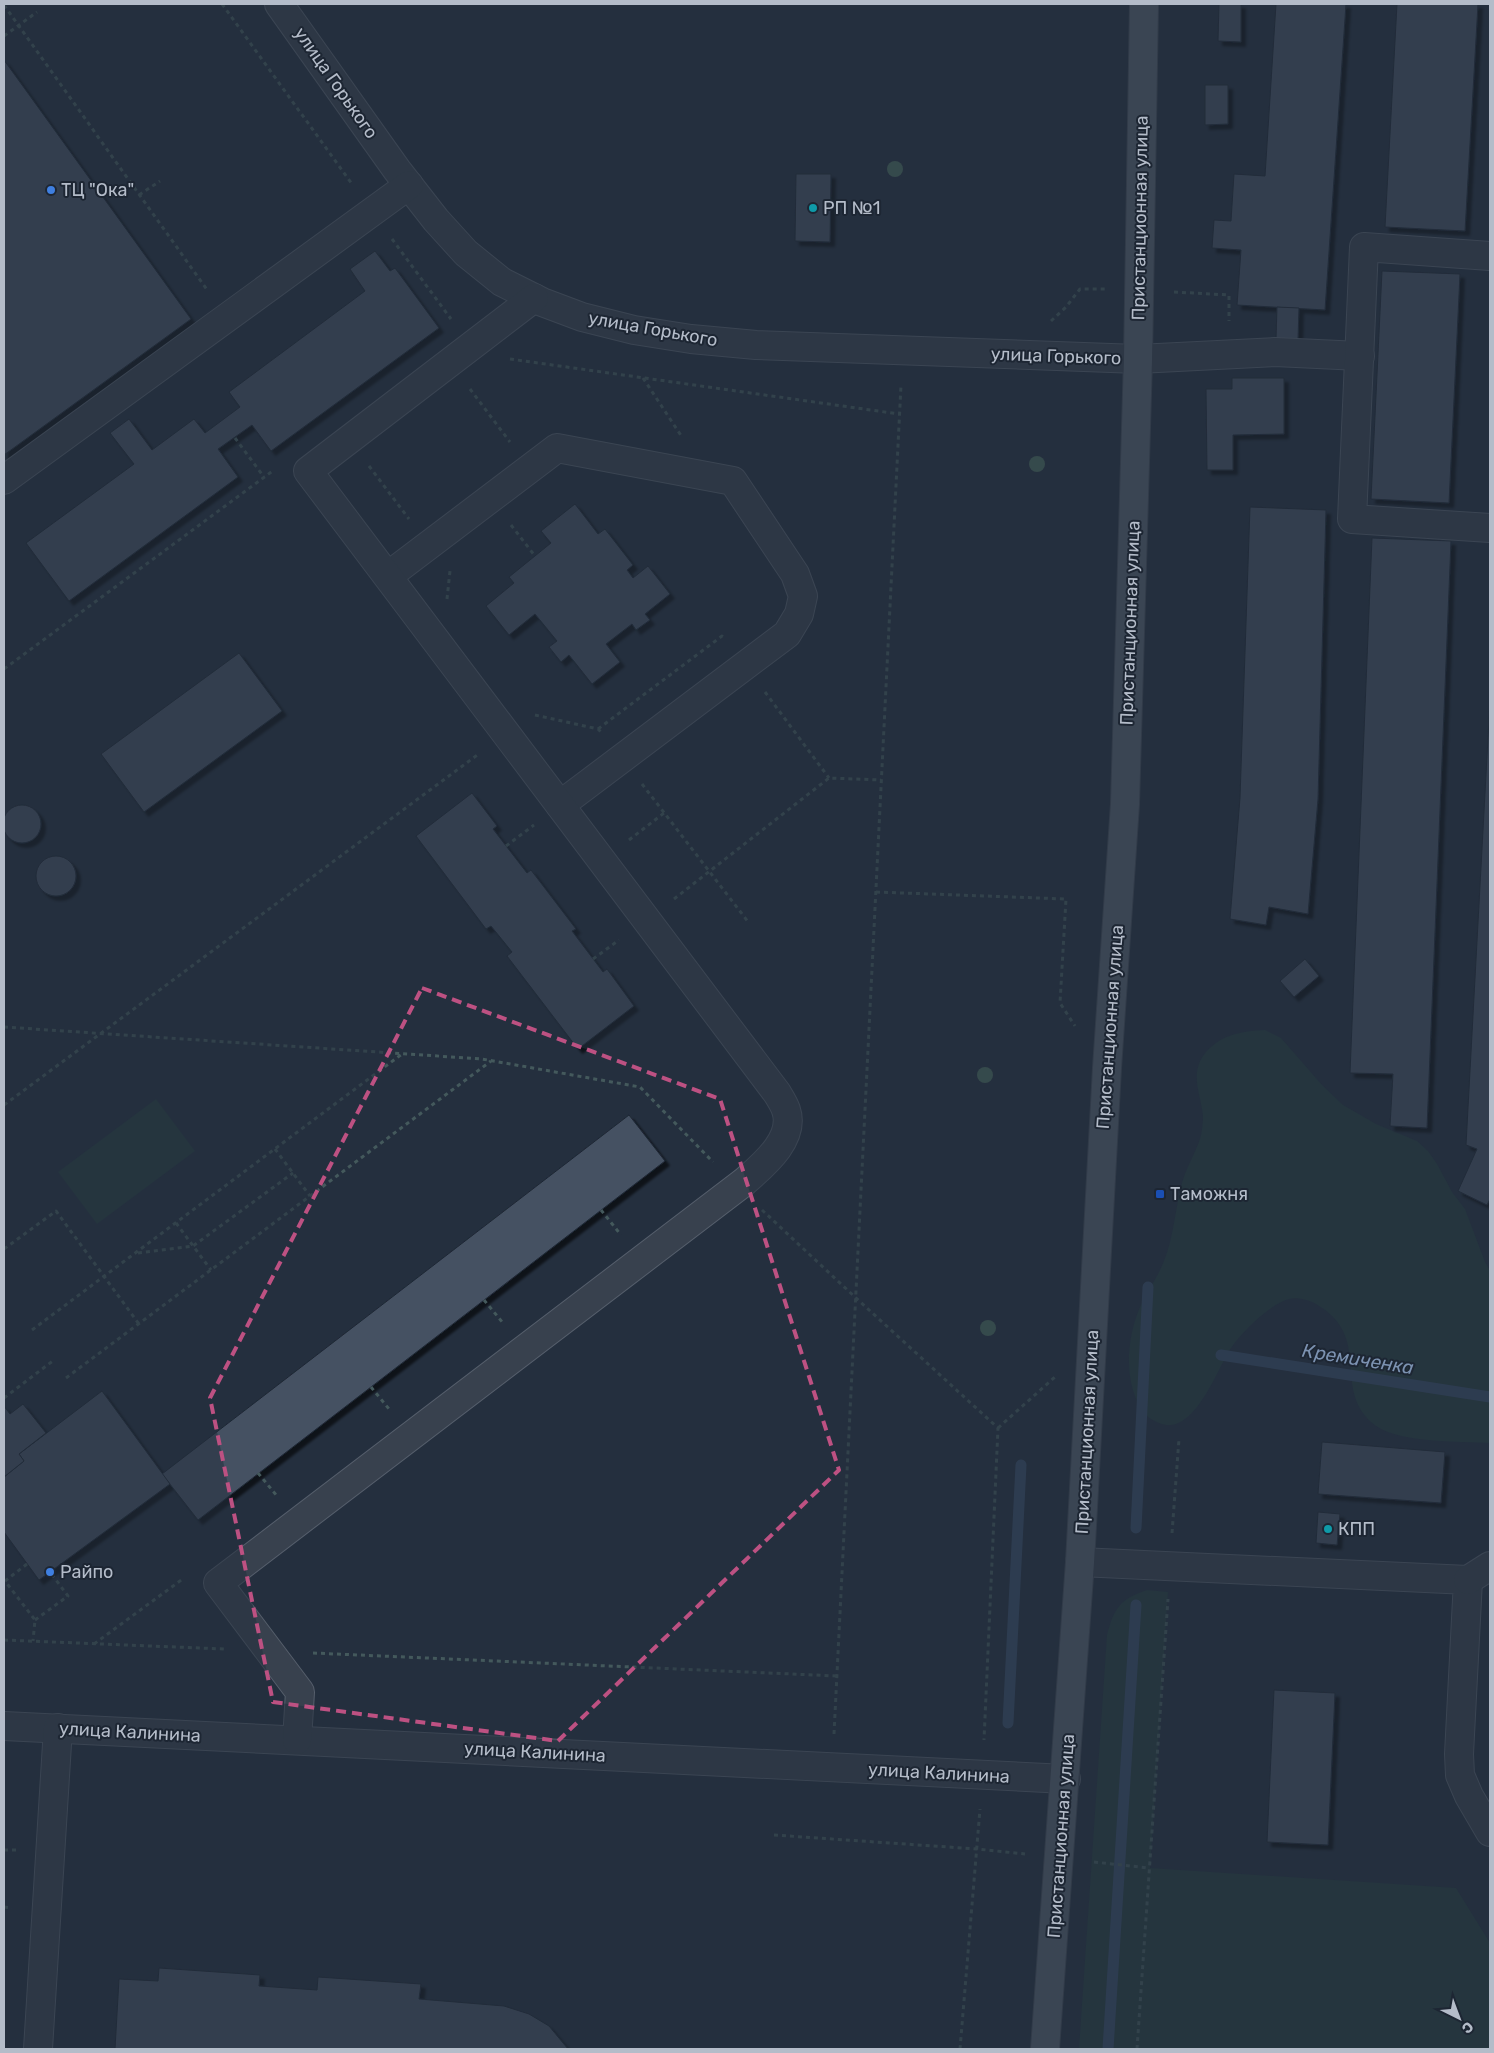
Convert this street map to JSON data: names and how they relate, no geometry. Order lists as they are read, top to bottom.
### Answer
{
  "streets": {
    "main road": ["Пристанционная улица"],
    "street": ["улица Горького", "улица Калинина"]
  },
  "crossings": [
    ["улица Горького", "Пристанционная улица"],
    ["Пристанционная улица", "улица Калинина"]
  ],
  "water": ["Кремиченка"],
  "places": {
    "other": [
      "ТЦ \"Ока\"",
      "РП №1",
      "КПП",
      "Райпо"
    ],
    "transit": ["Таможня"]
  },
  "north": "bottom right"
}
